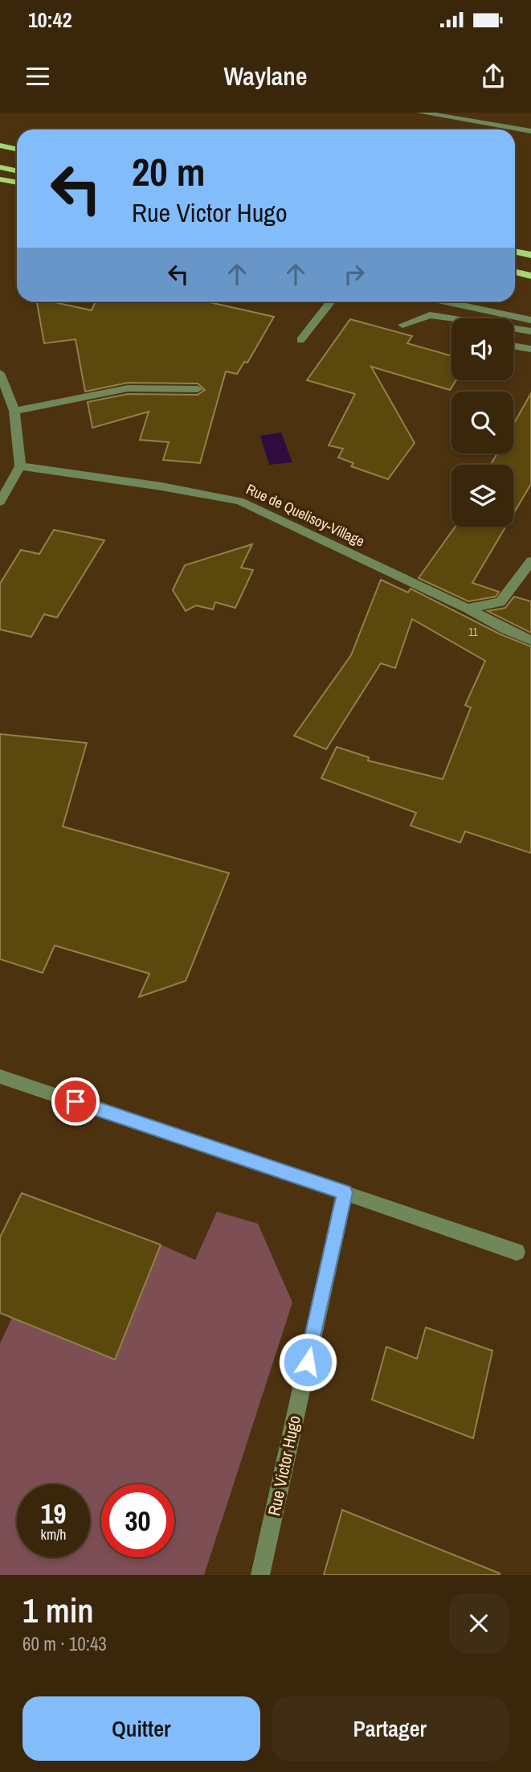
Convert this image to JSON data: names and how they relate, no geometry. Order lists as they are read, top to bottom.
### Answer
{
  "streets": {
    "street": ["Rue de Quelisoy-Village", "Rue Victor Hugo"]
  },
  "house_numbers": ["11"],
  "page": {
    "status": "10:42",
    "header": "Waylane",
    "turn": ["20 m", "Rue Victor Hugo"],
    "speed": "19 km/h",
    "limit": "30",
    "heading": ["1 min", "60 m · 10:43"],
    "buttons": ["Quitter", "Partager"]
  }
}
